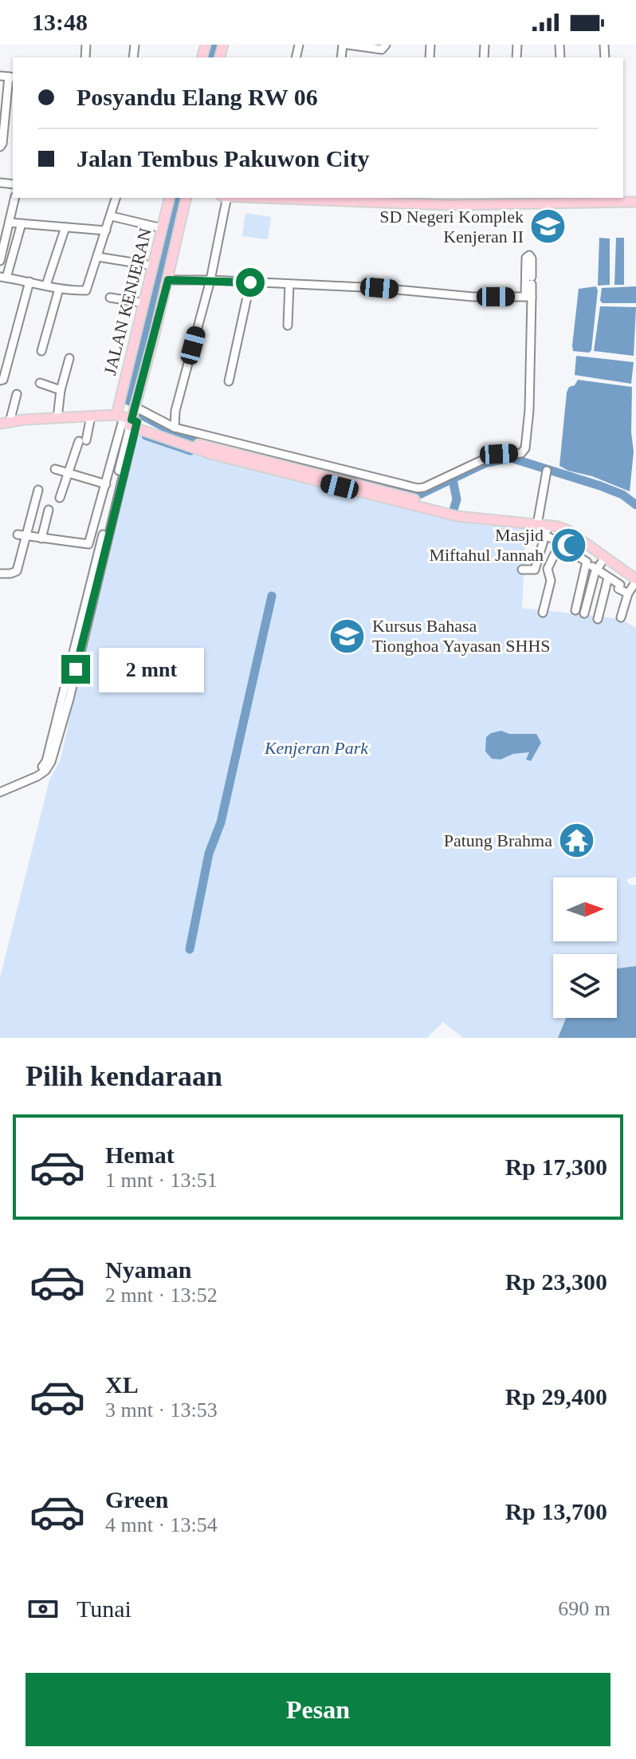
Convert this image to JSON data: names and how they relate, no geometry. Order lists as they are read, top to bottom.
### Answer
{
  "streets": {
    "main road": ["JALAN KENJERAN"]
  },
  "parks": ["Kenjeran Park"],
  "places": {
    "school or university": ["SD Negeri Komplek Kenjeran II", "Kursus Bahasa Tionghoa Yayasan SHHS"],
    "mosque": ["Masjid Miftahul Jannah"],
    "temple": ["Patung Brahma"]
  },
  "north": "right",
  "page": {
    "status": "13:48",
    "banner": ["Posyandu Elang RW 06", "Jalan Tembus Pakuwon City"],
    "bubble": "2 mnt",
    "heading": "Pilih kendaraan",
    "list": [
      {
        "name": "Hemat",
        "note": "1 mnt · 13:51",
        "value": "Rp 17,300"
      },
      {
        "name": "Nyaman",
        "note": "2 mnt · 13:52",
        "value": "Rp 23,300"
      },
      {
        "name": "XL",
        "note": "3 mnt · 13:53",
        "value": "Rp 29,400"
      },
      {
        "name": "Green",
        "note": "4 mnt · 13:54",
        "value": "Rp 13,700"
      }
    ],
    "pay": ["Tunai", "690 m"],
    "buttons": "Pesan"
  }
}
